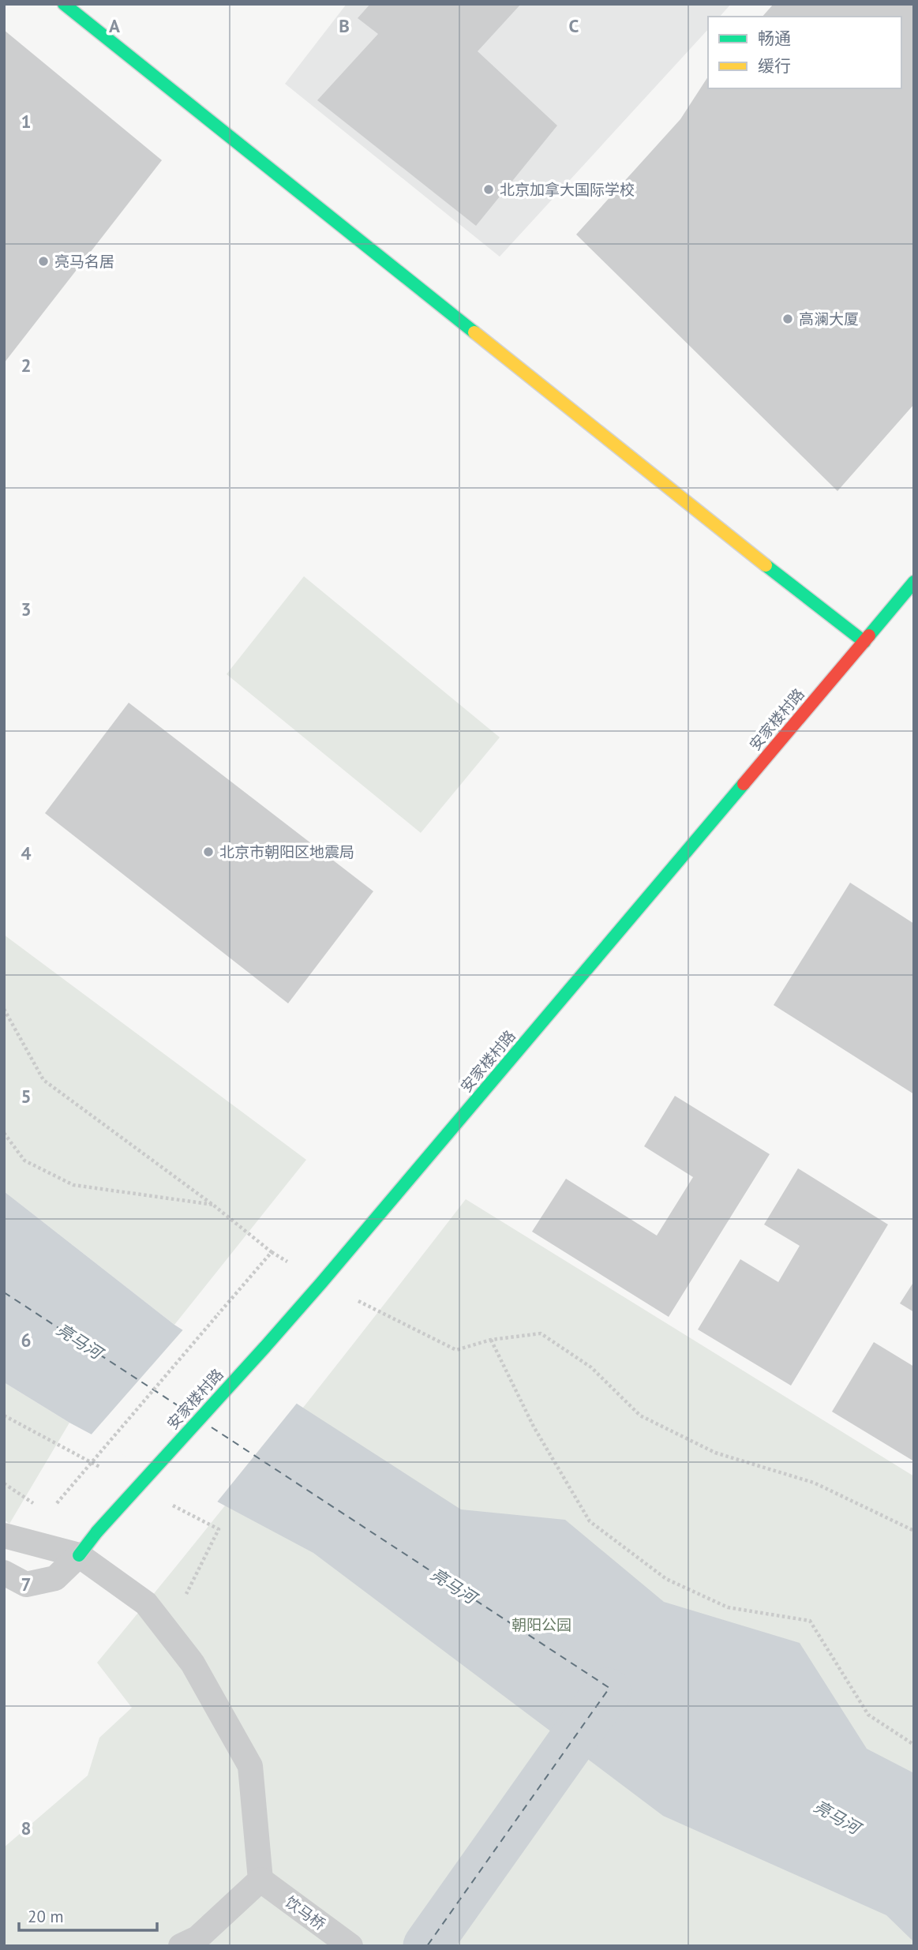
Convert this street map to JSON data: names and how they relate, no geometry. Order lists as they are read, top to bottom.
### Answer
{
  "streets": {
    "street": ["安家楼村路"],
    "lane": ["饮马桥"]
  },
  "water": ["亮马河"],
  "parks": ["朝阳公园"],
  "places": [
    "北京加拿大国际学校",
    "亮马名居",
    "高澜大厦",
    "北京市朝阳区地震局"
  ],
  "legend": ["畅通", "缓行"],
  "scale_bar": "20 m",
  "grid": {
    "columns": ["A", "B", "C"],
    "rows": [
      "1",
      "2",
      "3",
      "4",
      "5",
      "6",
      "7",
      "8"
    ]
  }
}
